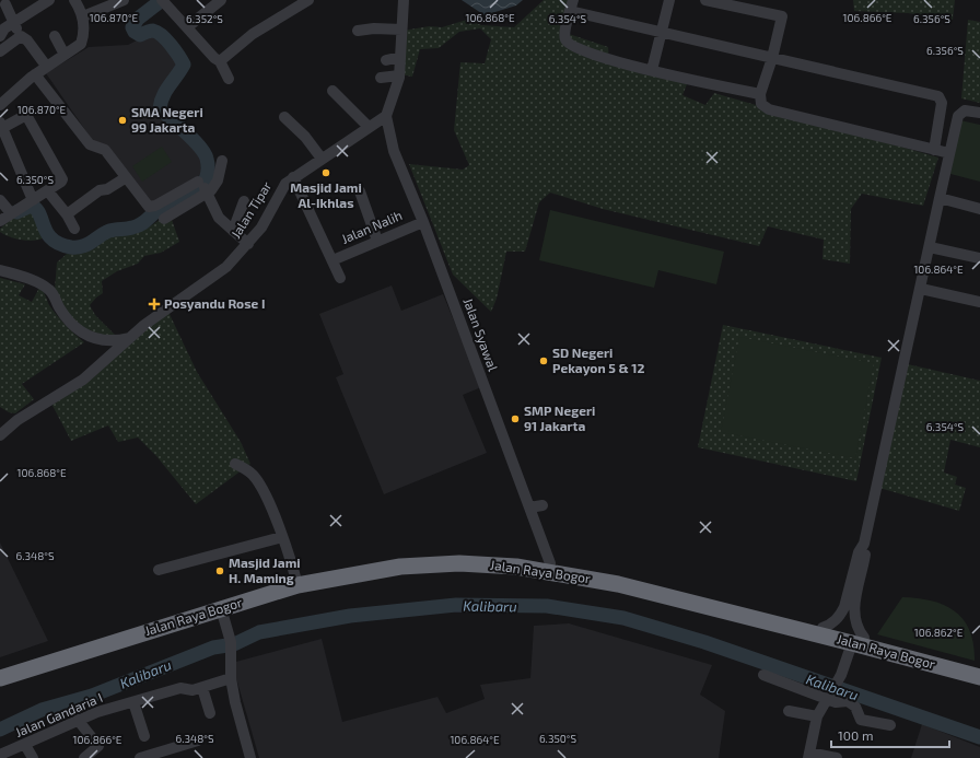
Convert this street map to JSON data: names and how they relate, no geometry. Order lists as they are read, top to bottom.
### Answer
{
  "streets": {
    "highway": ["Jalan Raya Bogor"],
    "street": [
      "Jalan Tipar",
      "Jalan Nalih",
      "Jalan Syawal",
      "Jalan Gandaria I"
    ]
  },
  "crossings": [
    ["Jalan Tipar", "Jalan Syawal"],
    ["Jalan Nalih", "Jalan Syawal"],
    ["Jalan Syawal", "Jalan Raya Bogor"]
  ],
  "water": ["Kalibaru"],
  "places": {
    "other": [
      "SMA Negeri 99 Jakarta",
      "Masjid Jami Al-Ikhlas",
      "SD Negeri Pekayon 5 & 12",
      "SMP Negeri 91 Jakarta",
      "Masjid Jami H. Maming"
    ],
    "health": ["Posyandu Rose I"]
  },
  "scale_bar": "100 m",
  "coordinates": [
    "106.870°E",
    "106.868°E",
    "106.866°E",
    "6.356°S",
    "6.352°S",
    "6.354°S",
    "6.350°S",
    "106.864°E",
    "6.348°S",
    "106.862°E"
  ]
}
